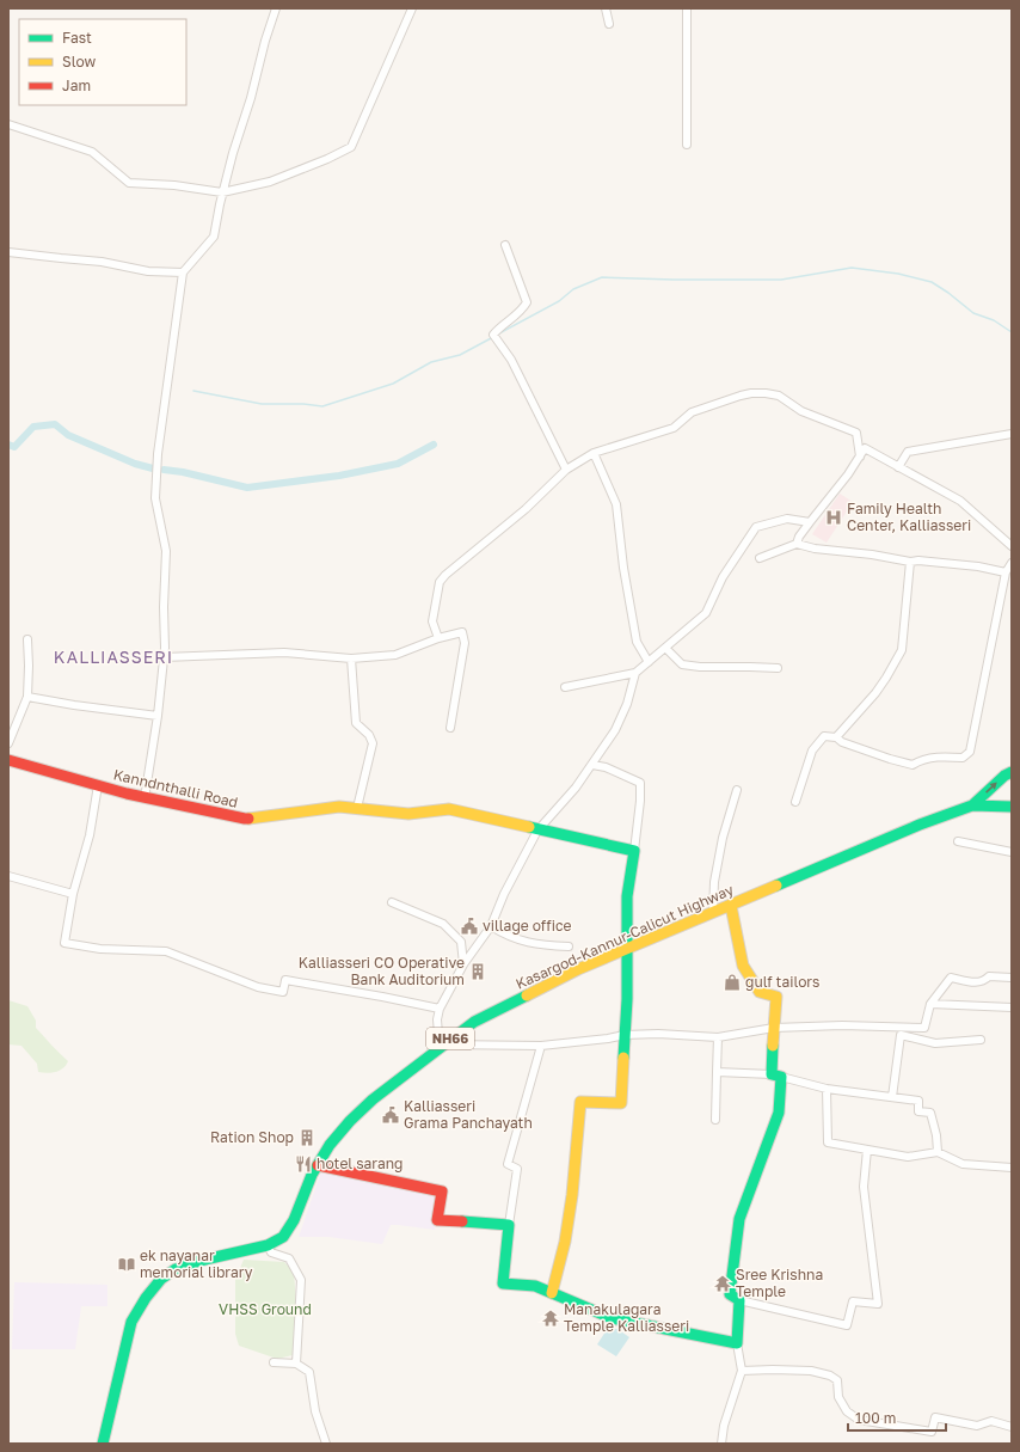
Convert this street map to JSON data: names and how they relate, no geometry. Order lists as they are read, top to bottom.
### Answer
{
  "streets": {
    "main road": ["Kanndnthalli Road", "Kasargod-Kannur-Calicut Highway", "NH66"]
  },
  "districts": ["KALLIASSERI"],
  "parks": ["VHSS Ground"],
  "places": {
    "hospital": ["Family Health Center, Kalliasseri"],
    "public building": ["village office", "Kalliasseri Grama Panchayath"],
    "building": ["Kalliasseri CO Operative Bank Auditorium", "Ration Shop"],
    "shop": ["gulf tailors"],
    "restaurant": ["hotel sarang"],
    "library": ["ek nayanar memorial library"],
    "temple": ["Sree Krishna Temple", "Manakulagara Temple Kalliasseri"]
  },
  "legend": ["Fast", "Slow", "Jam"],
  "scale_bar": "100 m"
}
